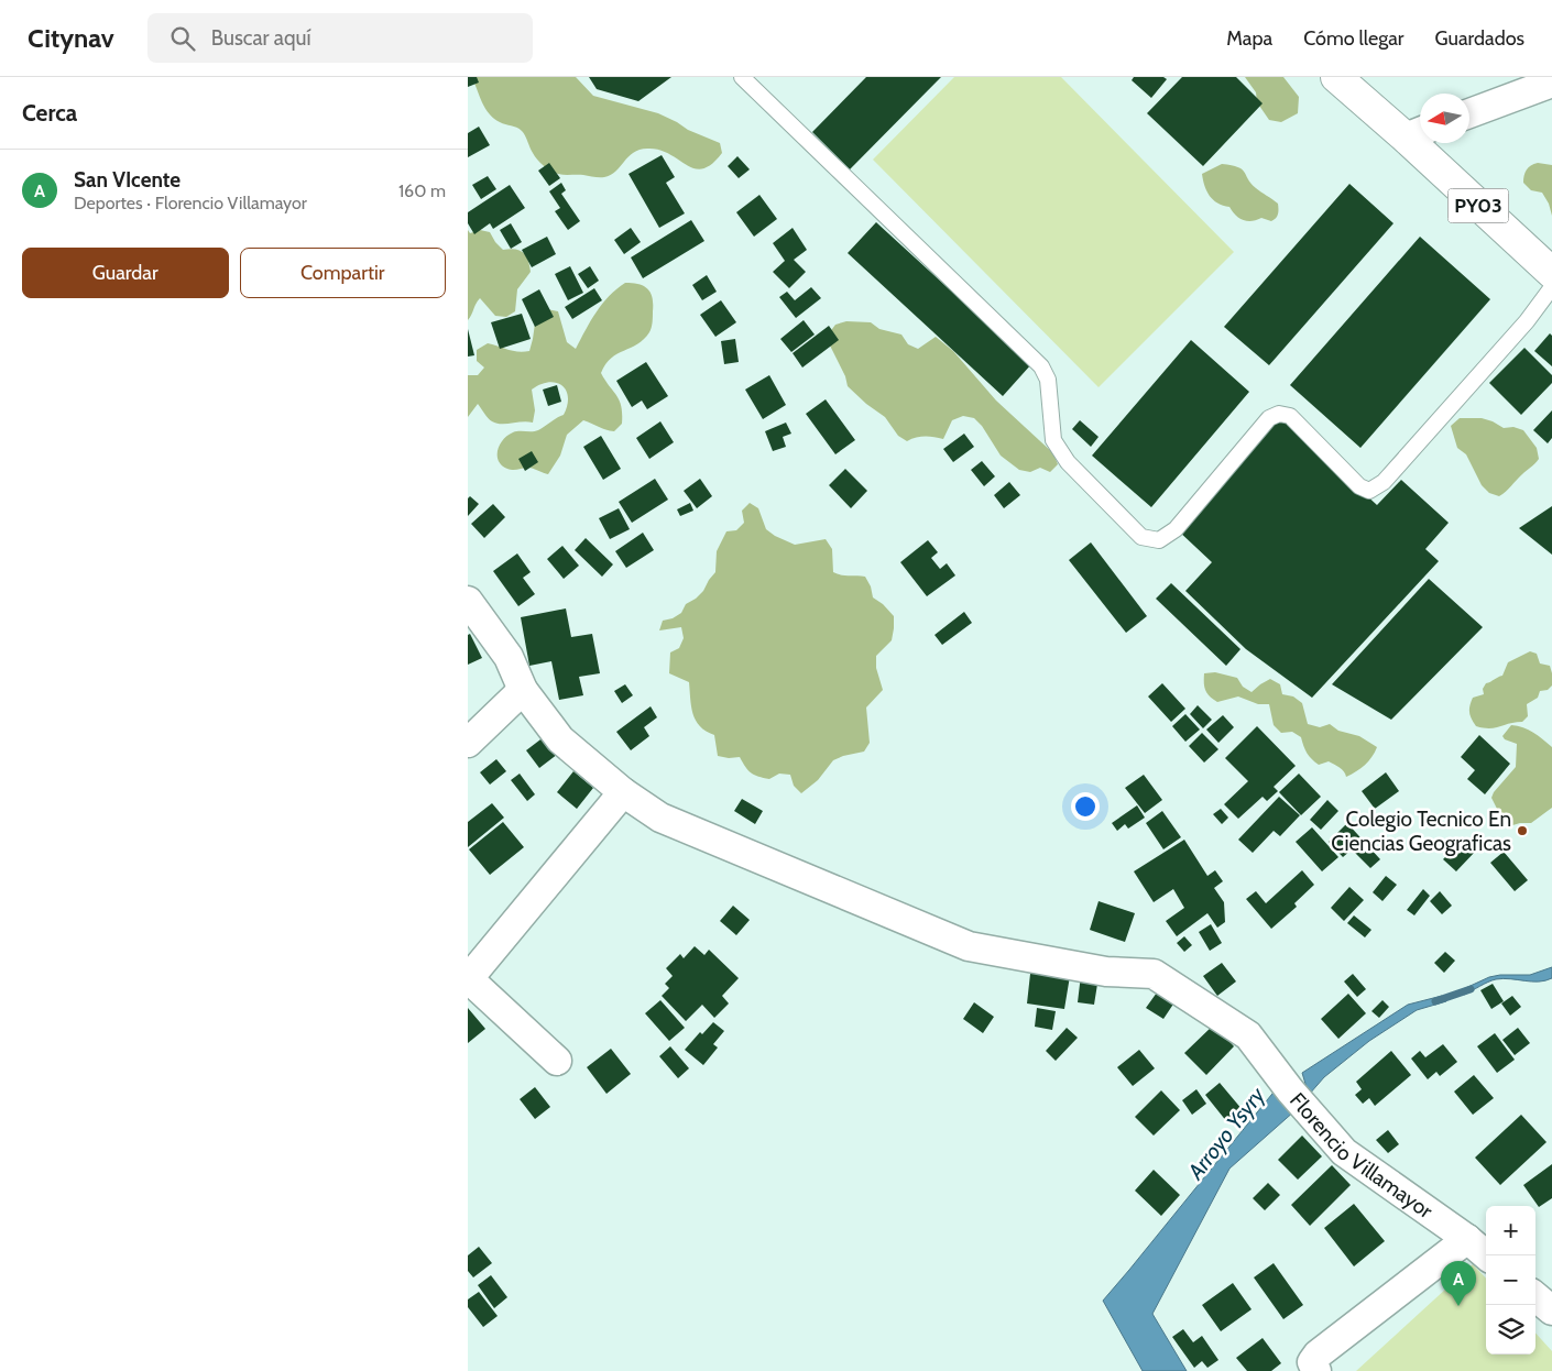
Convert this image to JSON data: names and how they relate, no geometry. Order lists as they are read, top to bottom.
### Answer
{
  "streets": {
    "highway": ["PY03"],
    "street": ["Florencio Villamayor"]
  },
  "water": ["Arroyo Ysyry"],
  "places": ["Colegio Tecnico En Ciencias Geograficas"],
  "north": "left",
  "page": {
    "header": "Citynav",
    "search": "Buscar aquí",
    "nav": ["Mapa", "Cómo llegar", "Guardados"],
    "heading": "Cerca",
    "list": [
      {
        "mark": "A",
        "name": "San VIcente",
        "note": "Deportes · Florencio Villamayor",
        "value": "160 m"
      }
    ],
    "buttons": ["Guardar", "Compartir"],
    "map_buttons": ["+", "−"],
    "pins": "A"
  }
}
